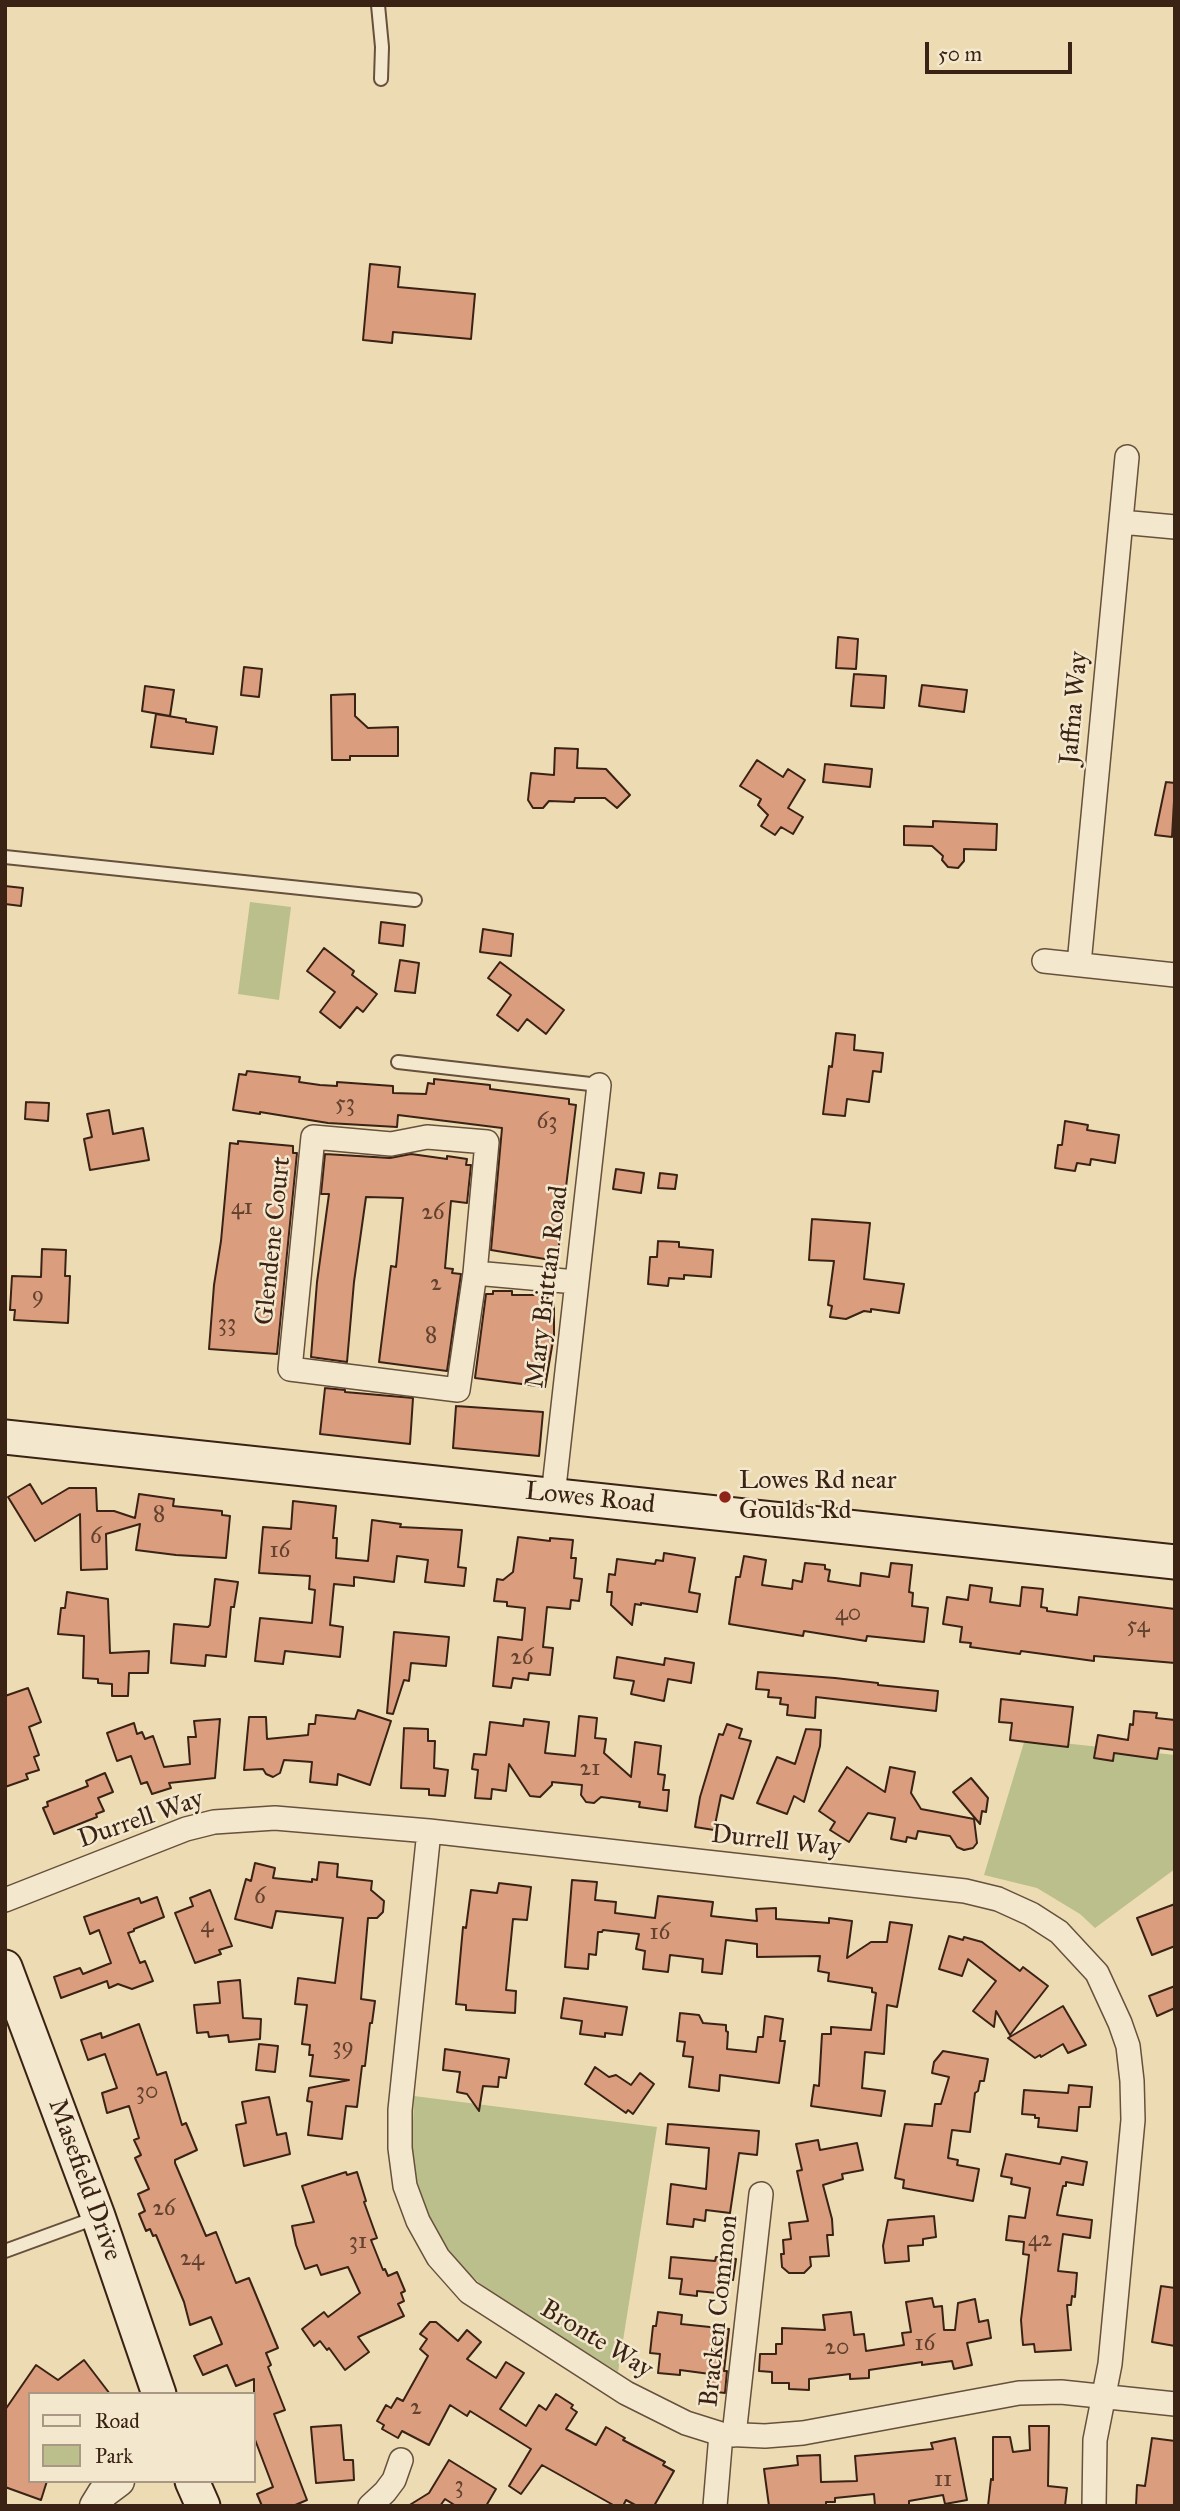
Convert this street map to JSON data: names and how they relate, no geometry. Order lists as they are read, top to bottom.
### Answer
{
  "streets": {
    "main road": ["Lowes Road", "Masefield Drive"],
    "street": [
      "Jaffna Way",
      "Glendene Court",
      "Mary Brittan Road",
      "Durrell Way",
      "Bracken Common",
      "Bronte Way"
    ]
  },
  "crossings": [
    ["Mary Brittan Road", "Lowes Road"],
    ["Durrell Way", "Bronte Way"],
    ["Bracken Common", "Bronte Way"]
  ],
  "places": ["Lowes Rd near Goulds Rd"],
  "house_numbers": [
    "53",
    "63",
    "41",
    "26",
    "2",
    "9",
    "33",
    "8",
    "8",
    "6",
    "16",
    "40",
    "54",
    "26",
    "21",
    "6",
    "4",
    "16",
    "39",
    "30",
    "26",
    "42",
    "31",
    "24",
    "16",
    "20",
    "2",
    "11",
    "3"
  ],
  "legend": ["Road", "Park"],
  "scale_bar": "50 m"
}
